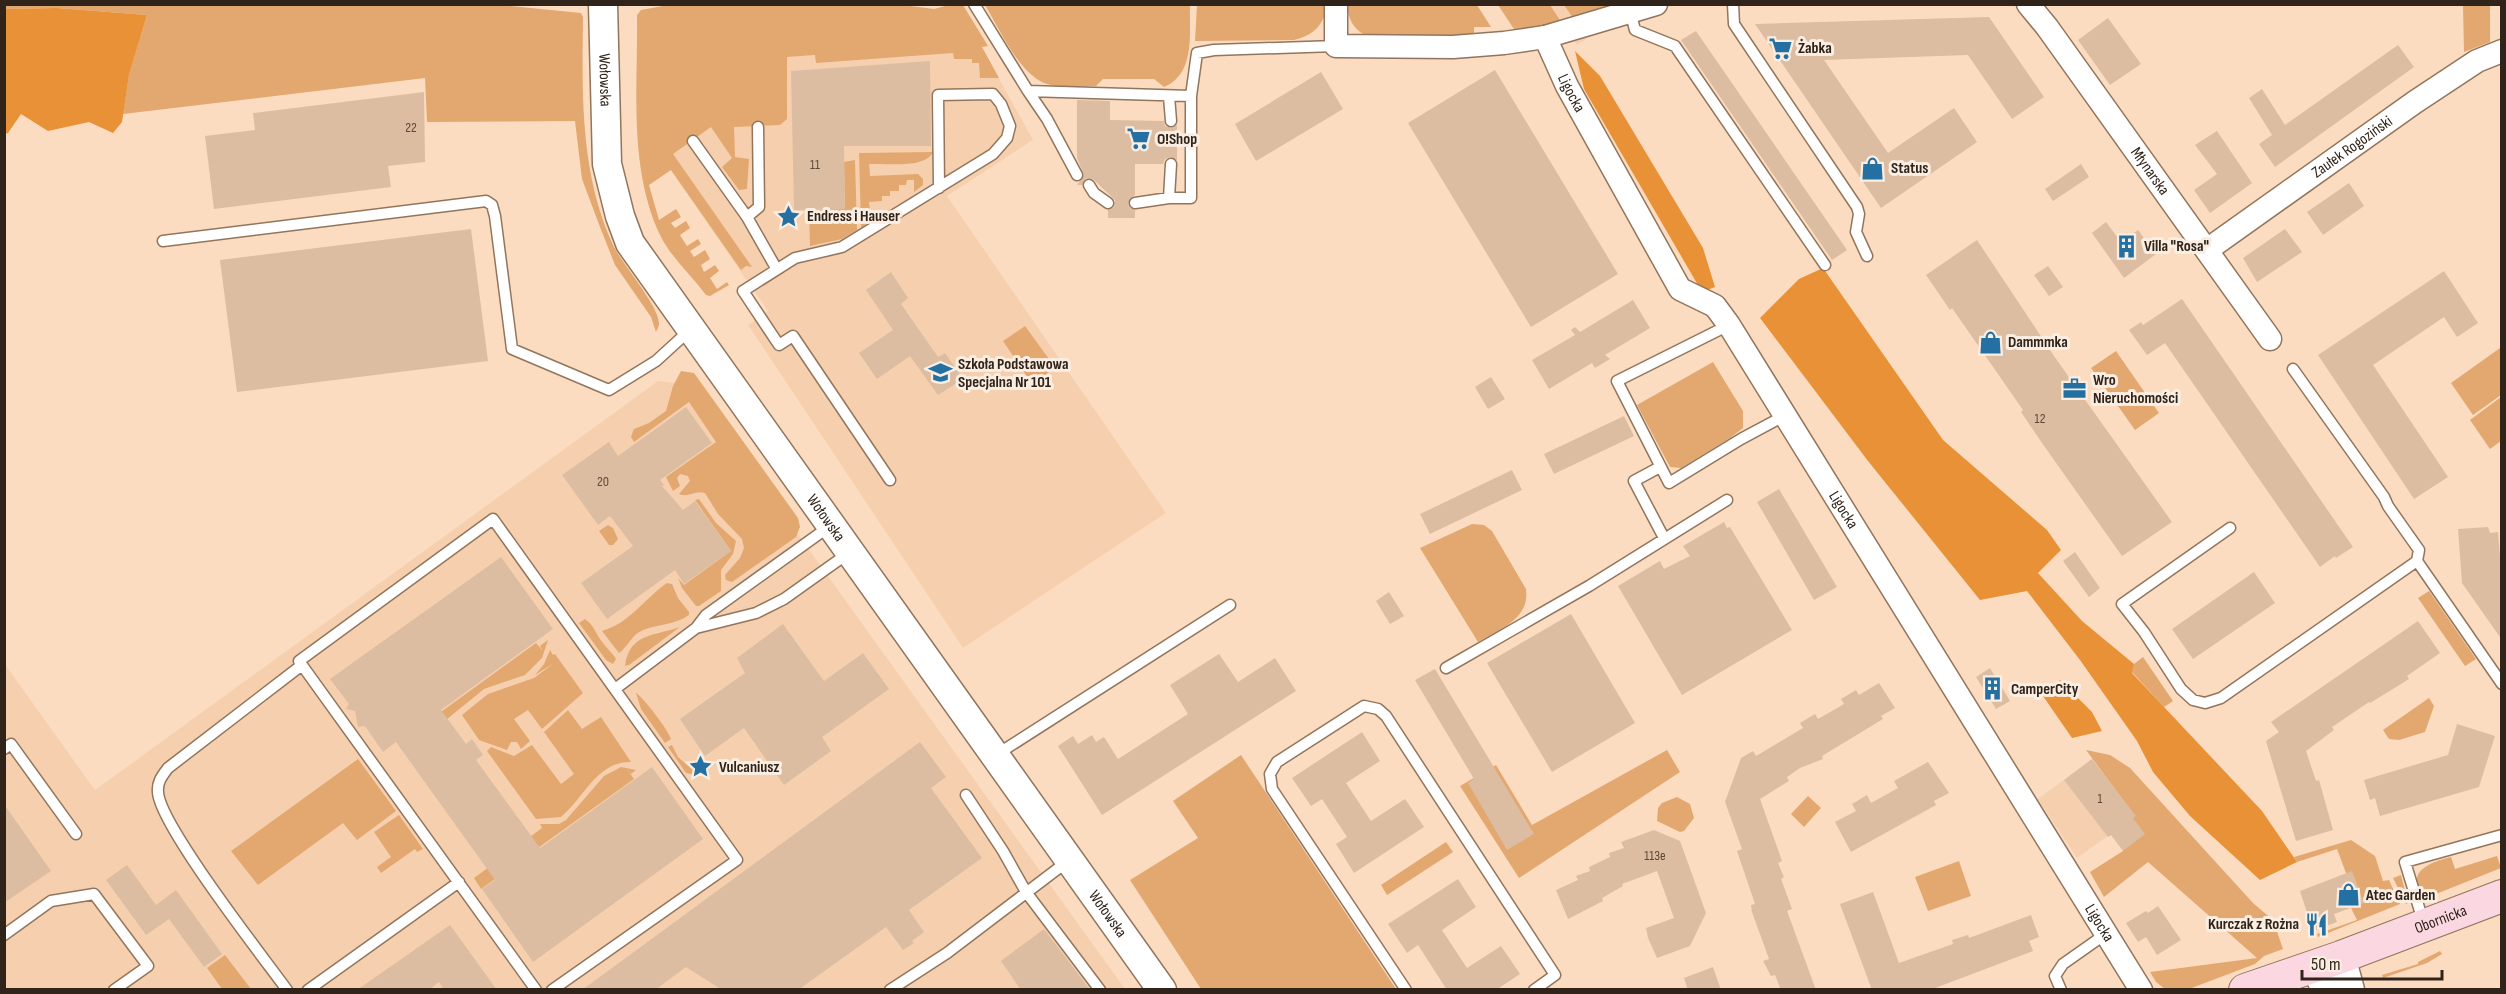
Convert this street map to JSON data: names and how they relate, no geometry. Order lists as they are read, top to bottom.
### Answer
{
  "streets": {
    "main road": ["Obornicka"],
    "street": [
      "Wołowska",
      "Ligocka",
      "Zaułek Rogoziński",
      "Młynarska"
    ]
  },
  "crossings": [
    ["Zaułek Rogoziński", "Młynarska"]
  ],
  "places": {
    "supermarket": ["Żabka", "O!Shop"],
    "shop": ["Status", "Dammmka", "Atec Garden"],
    "place": ["Endress i Hauser", "Vulcaniusz"],
    "building": ["Villa \"Rosa\"", "CamperCity"],
    "school or university": ["Szkoła Podstawowa Specjalna Nr 101"],
    "office": ["Wro Nieruchomości"],
    "restaurant": ["Kurczak z Rożna"]
  },
  "house_numbers": [
    "22",
    "11",
    "12",
    "20",
    "1",
    "113e"
  ],
  "scale_bar": "50 m"
}
